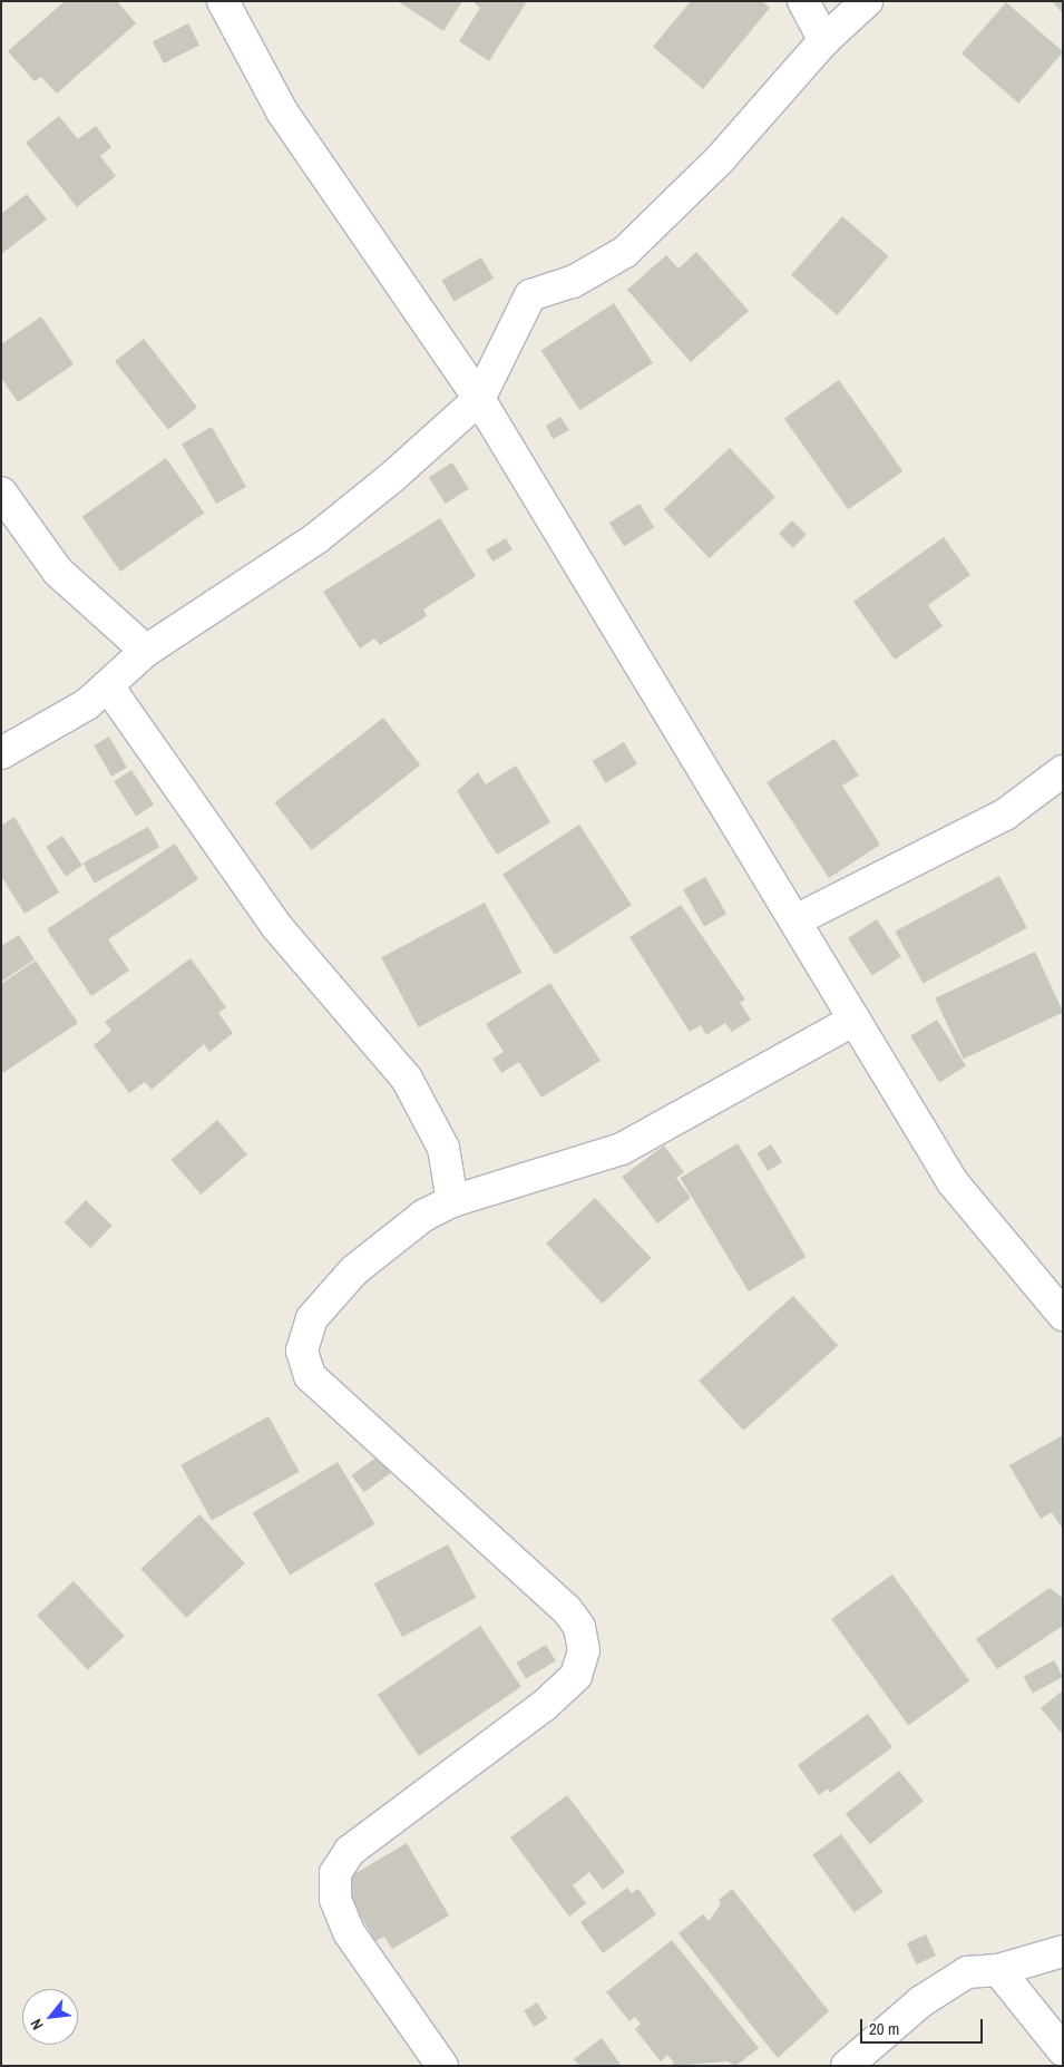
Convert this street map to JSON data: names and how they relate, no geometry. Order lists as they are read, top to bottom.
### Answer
{
  "scale_bar": "20 m",
  "north": "bottom left"
}
